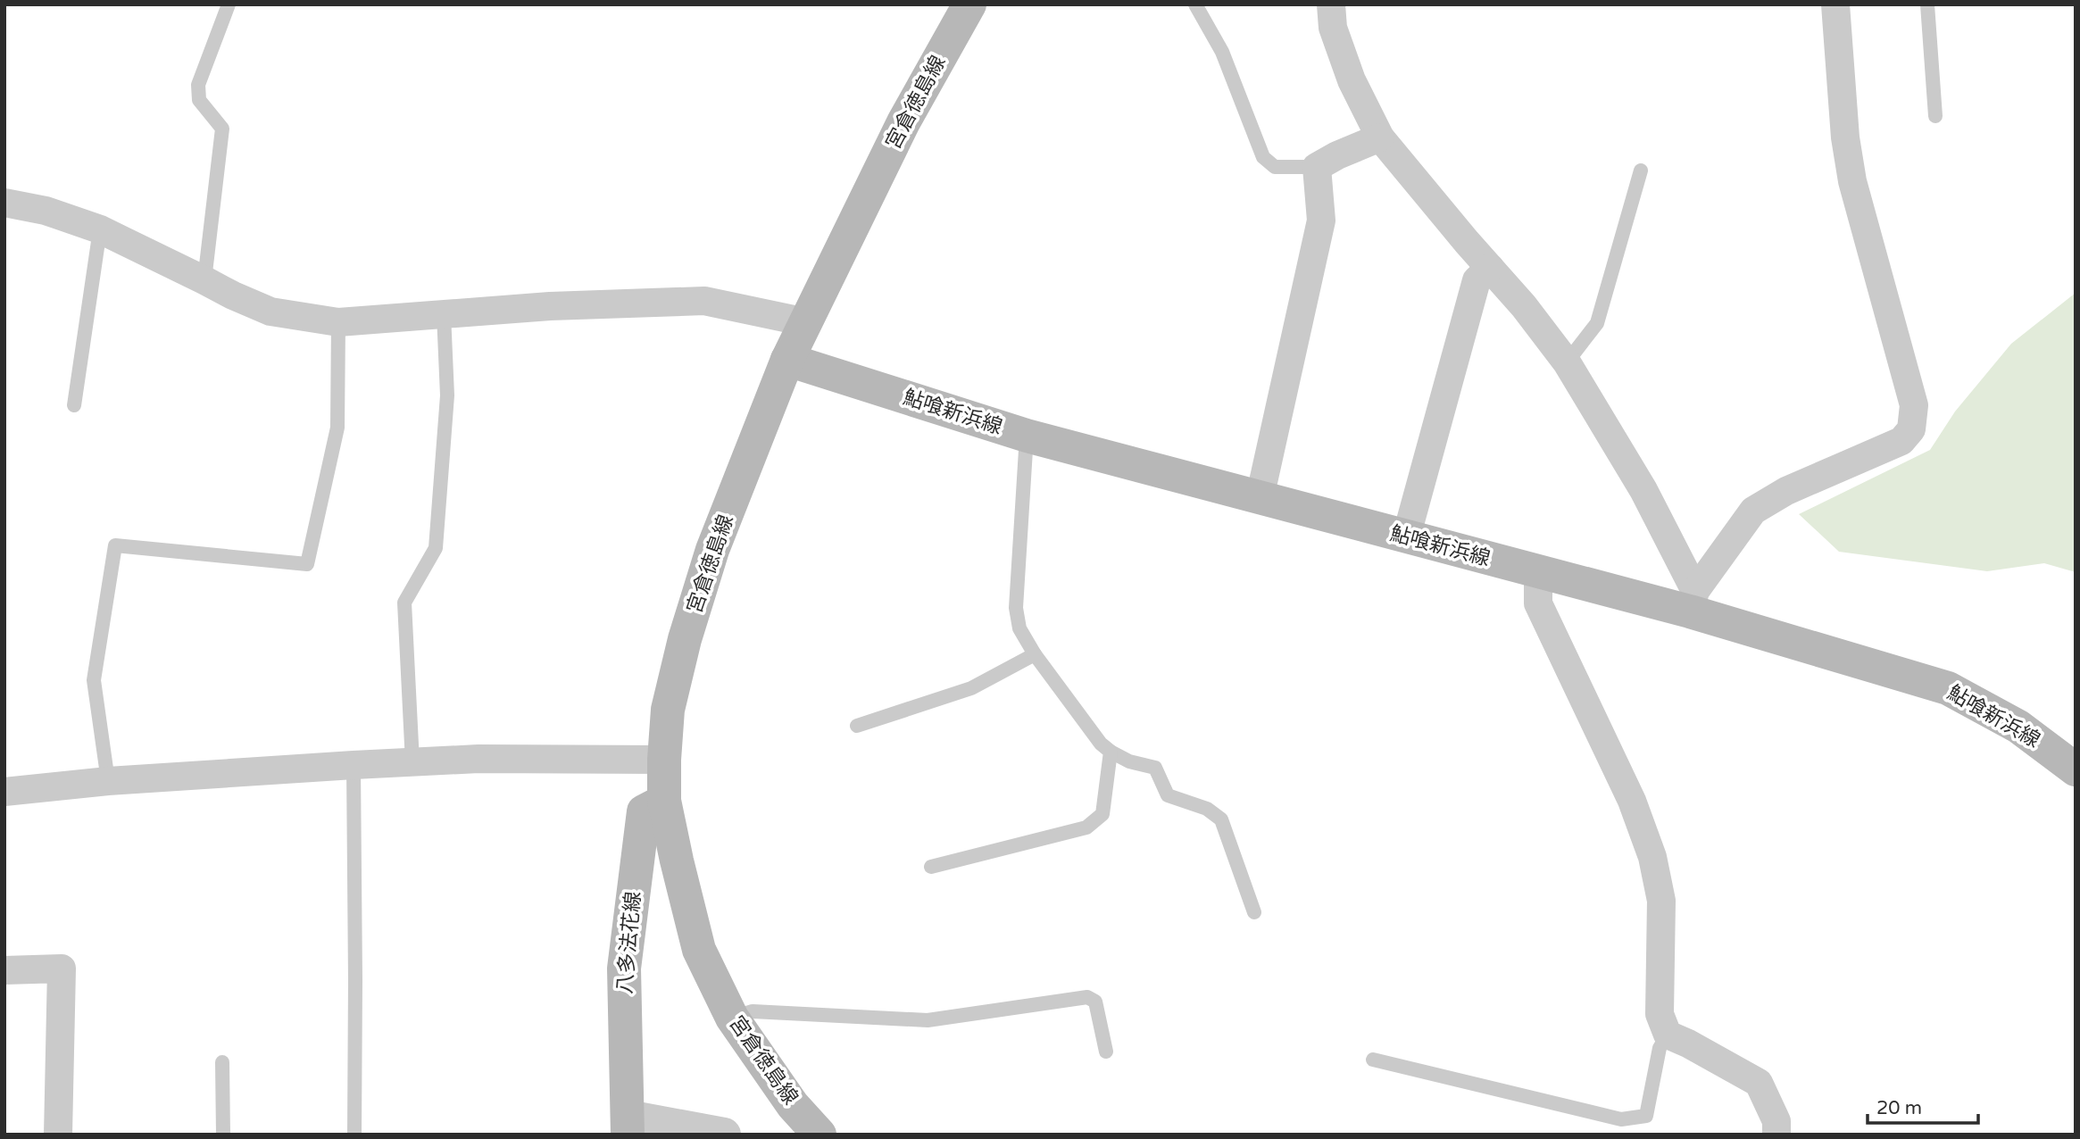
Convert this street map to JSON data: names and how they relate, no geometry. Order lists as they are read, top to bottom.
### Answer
{
  "streets": {
    "main road": ["宮倉徳島線", "鮎喰新浜線", "八多法花線"]
  },
  "crossings": [
    ["宮倉徳島線", "鮎喰新浜線"],
    ["宮倉徳島線", "八多法花線"]
  ],
  "scale_bar": "20 m"
}
